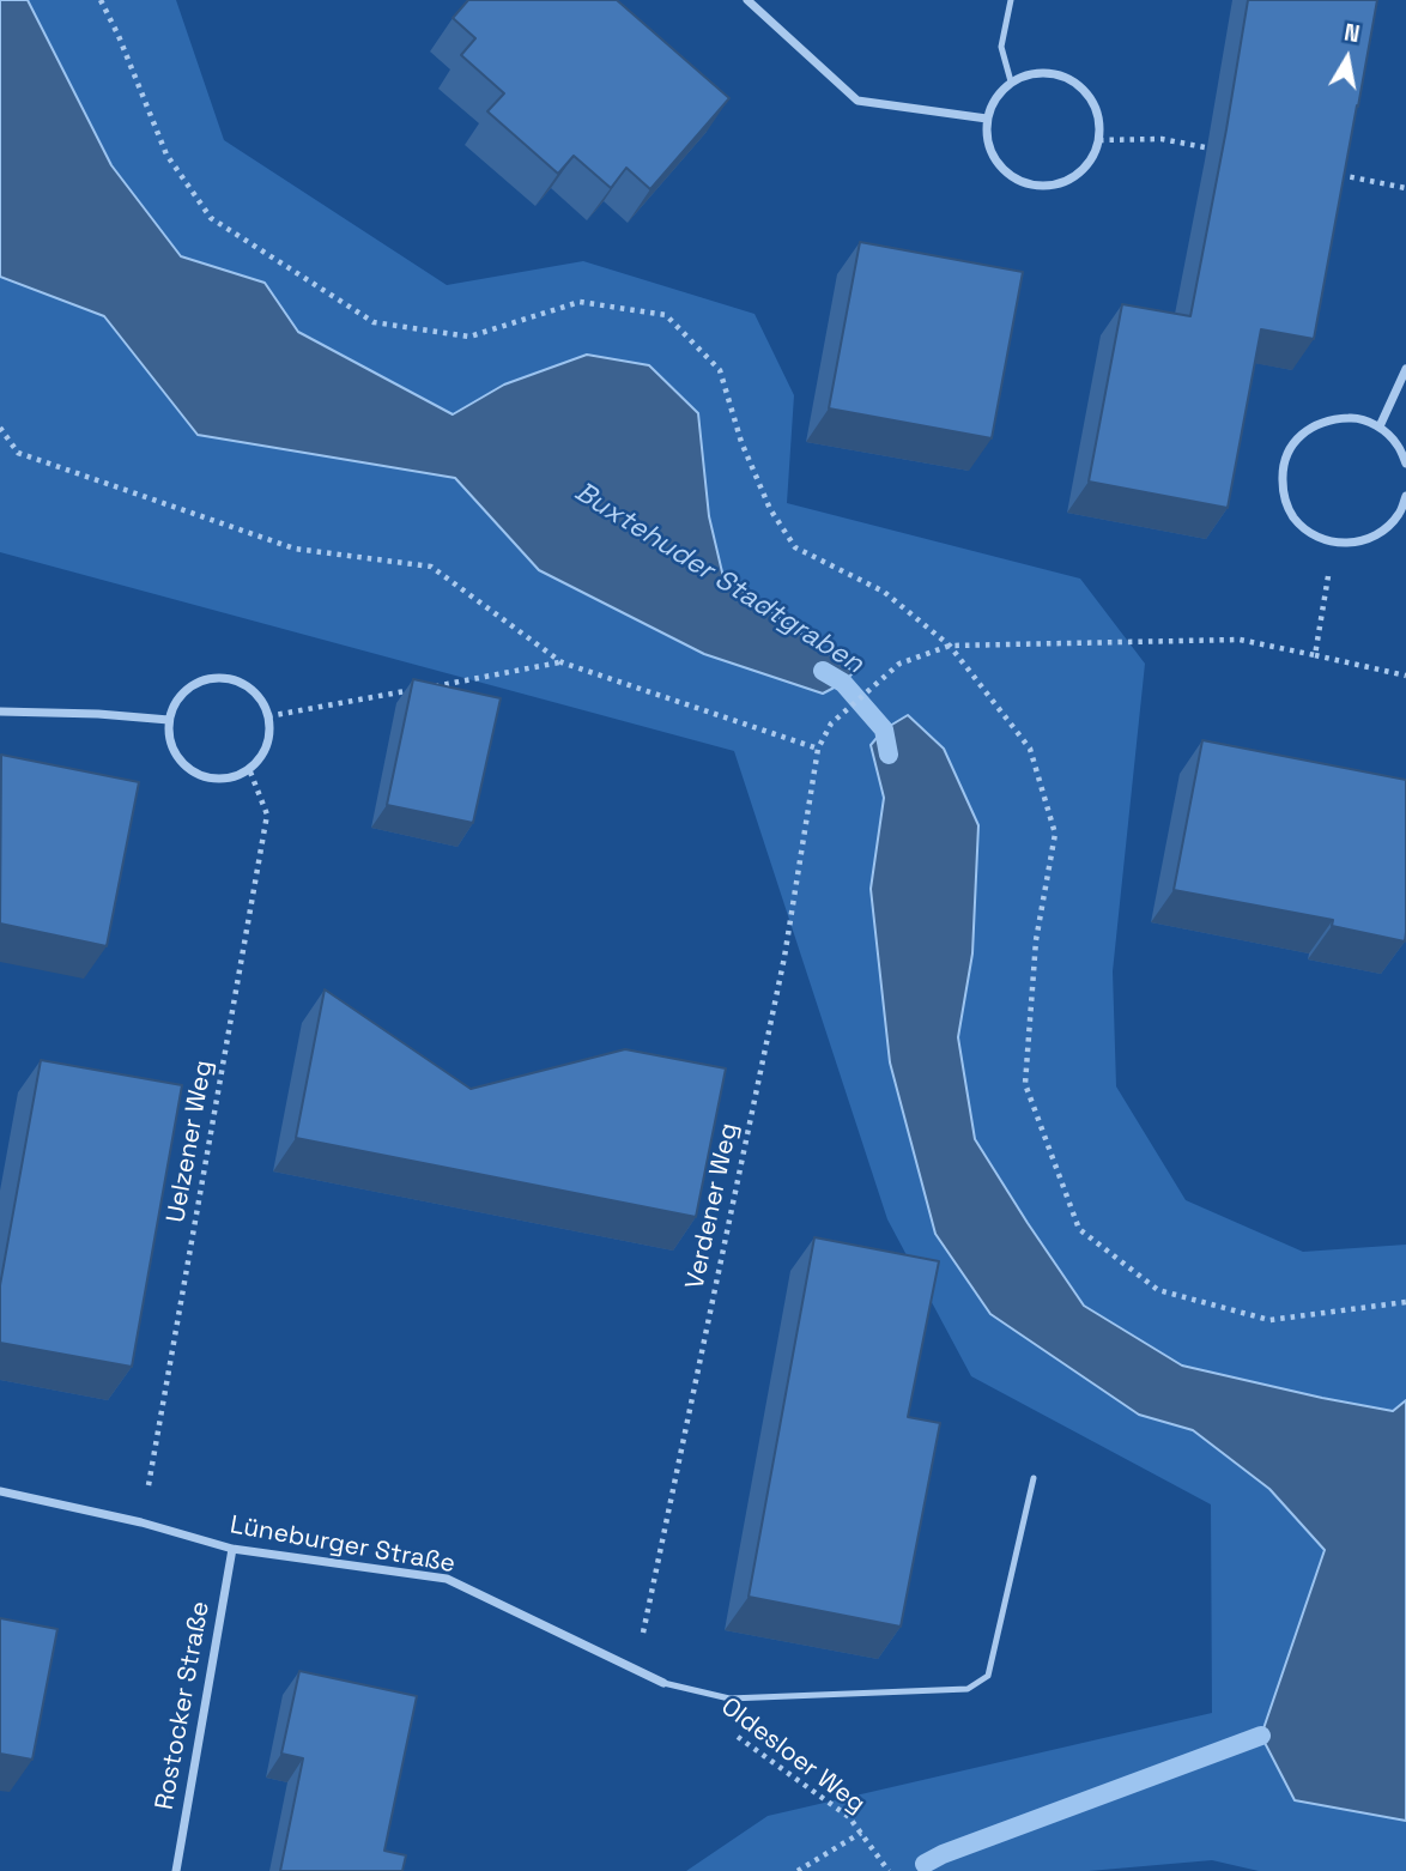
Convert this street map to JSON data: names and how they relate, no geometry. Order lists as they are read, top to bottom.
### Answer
{
  "streets": {
    "street": ["Lüneburger Straße", "Rostocker Straße"],
    "path": ["Uelzener Weg", "Verdener Weg", "Oldesloer Weg"]
  },
  "crossings": [
    ["Uelzener Weg", "Lüneburger Straße"],
    ["Verdener Weg", "Lüneburger Straße"],
    ["Lüneburger Straße", "Rostocker Straße"]
  ],
  "water": ["Buxtehuder Stadtgraben"],
  "north": "top"
}
